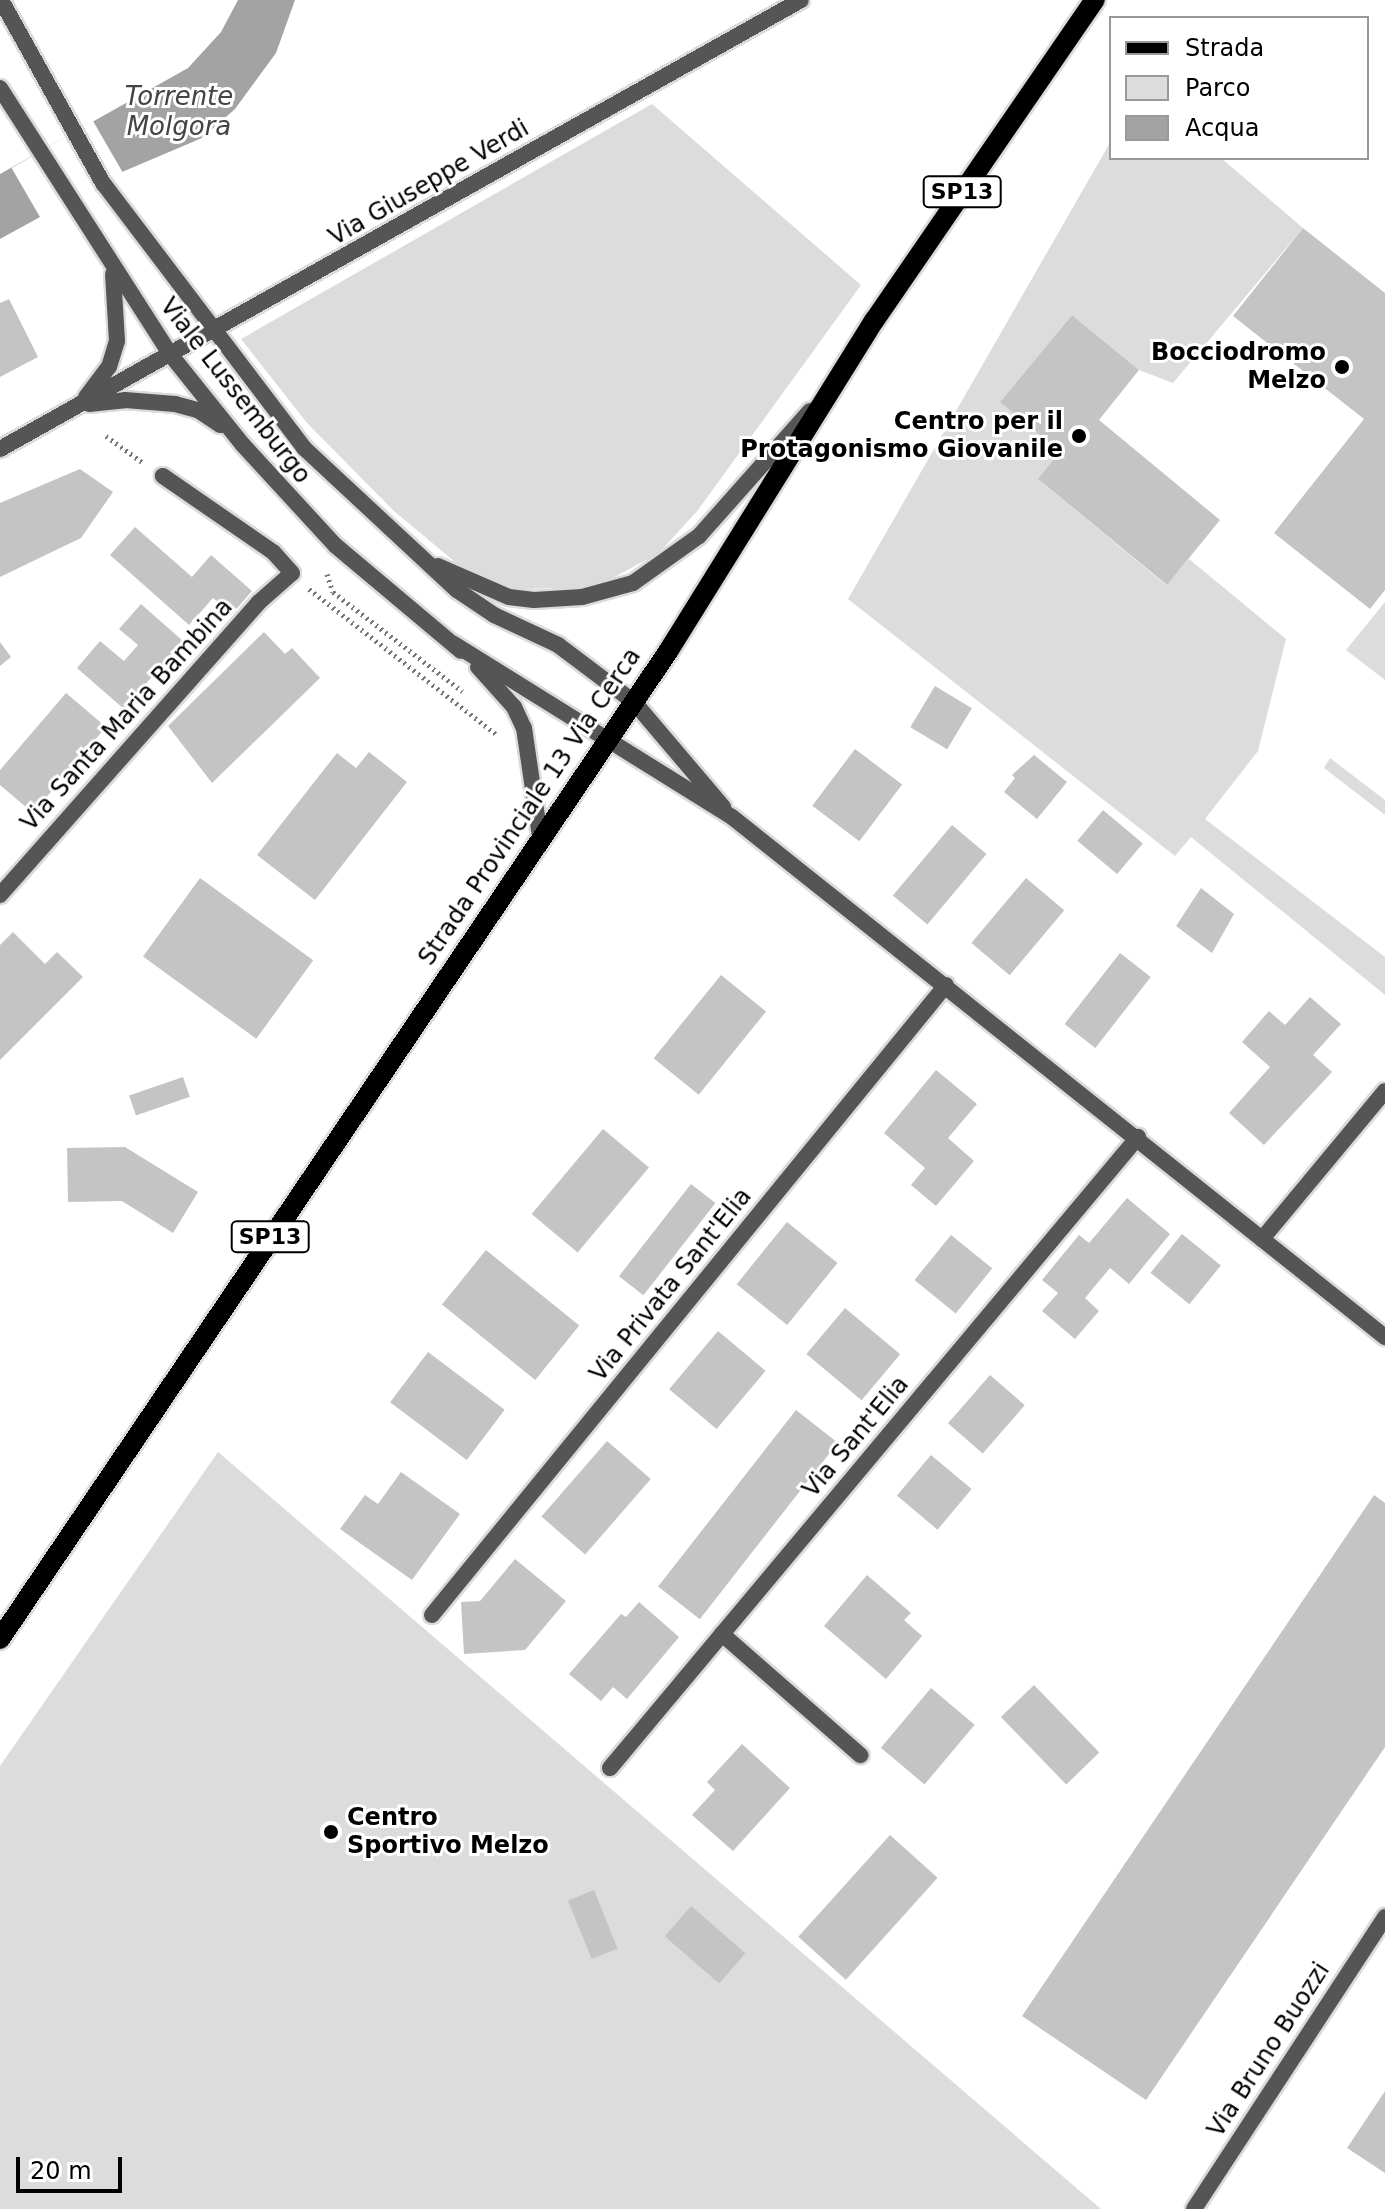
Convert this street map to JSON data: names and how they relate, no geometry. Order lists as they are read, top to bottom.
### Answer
{
  "streets": {
    "main road": ["SP13", "Strada Provinciale 13 Via Cerca"],
    "street": [
      "Via Giuseppe Verdi",
      "Viale Lussemburgo",
      "Via Santa Maria Bambina",
      "Via Privata Sant'Elia",
      "Via Sant'Elia",
      "Via Bruno Buozzi"
    ]
  },
  "crossings": [
    ["Via Giuseppe Verdi", "Viale Lussemburgo"],
    ["Viale Lussemburgo", "Strada Provinciale 13 Via Cerca"]
  ],
  "water": ["Torrente Molgora"],
  "places": ["Bocciodromo Melzo", "Centro per il Protagonismo Giovanile", "Centro Sportivo Melzo"],
  "legend": ["Strada", "Parco", "Acqua"],
  "scale_bar": "20 m"
}
